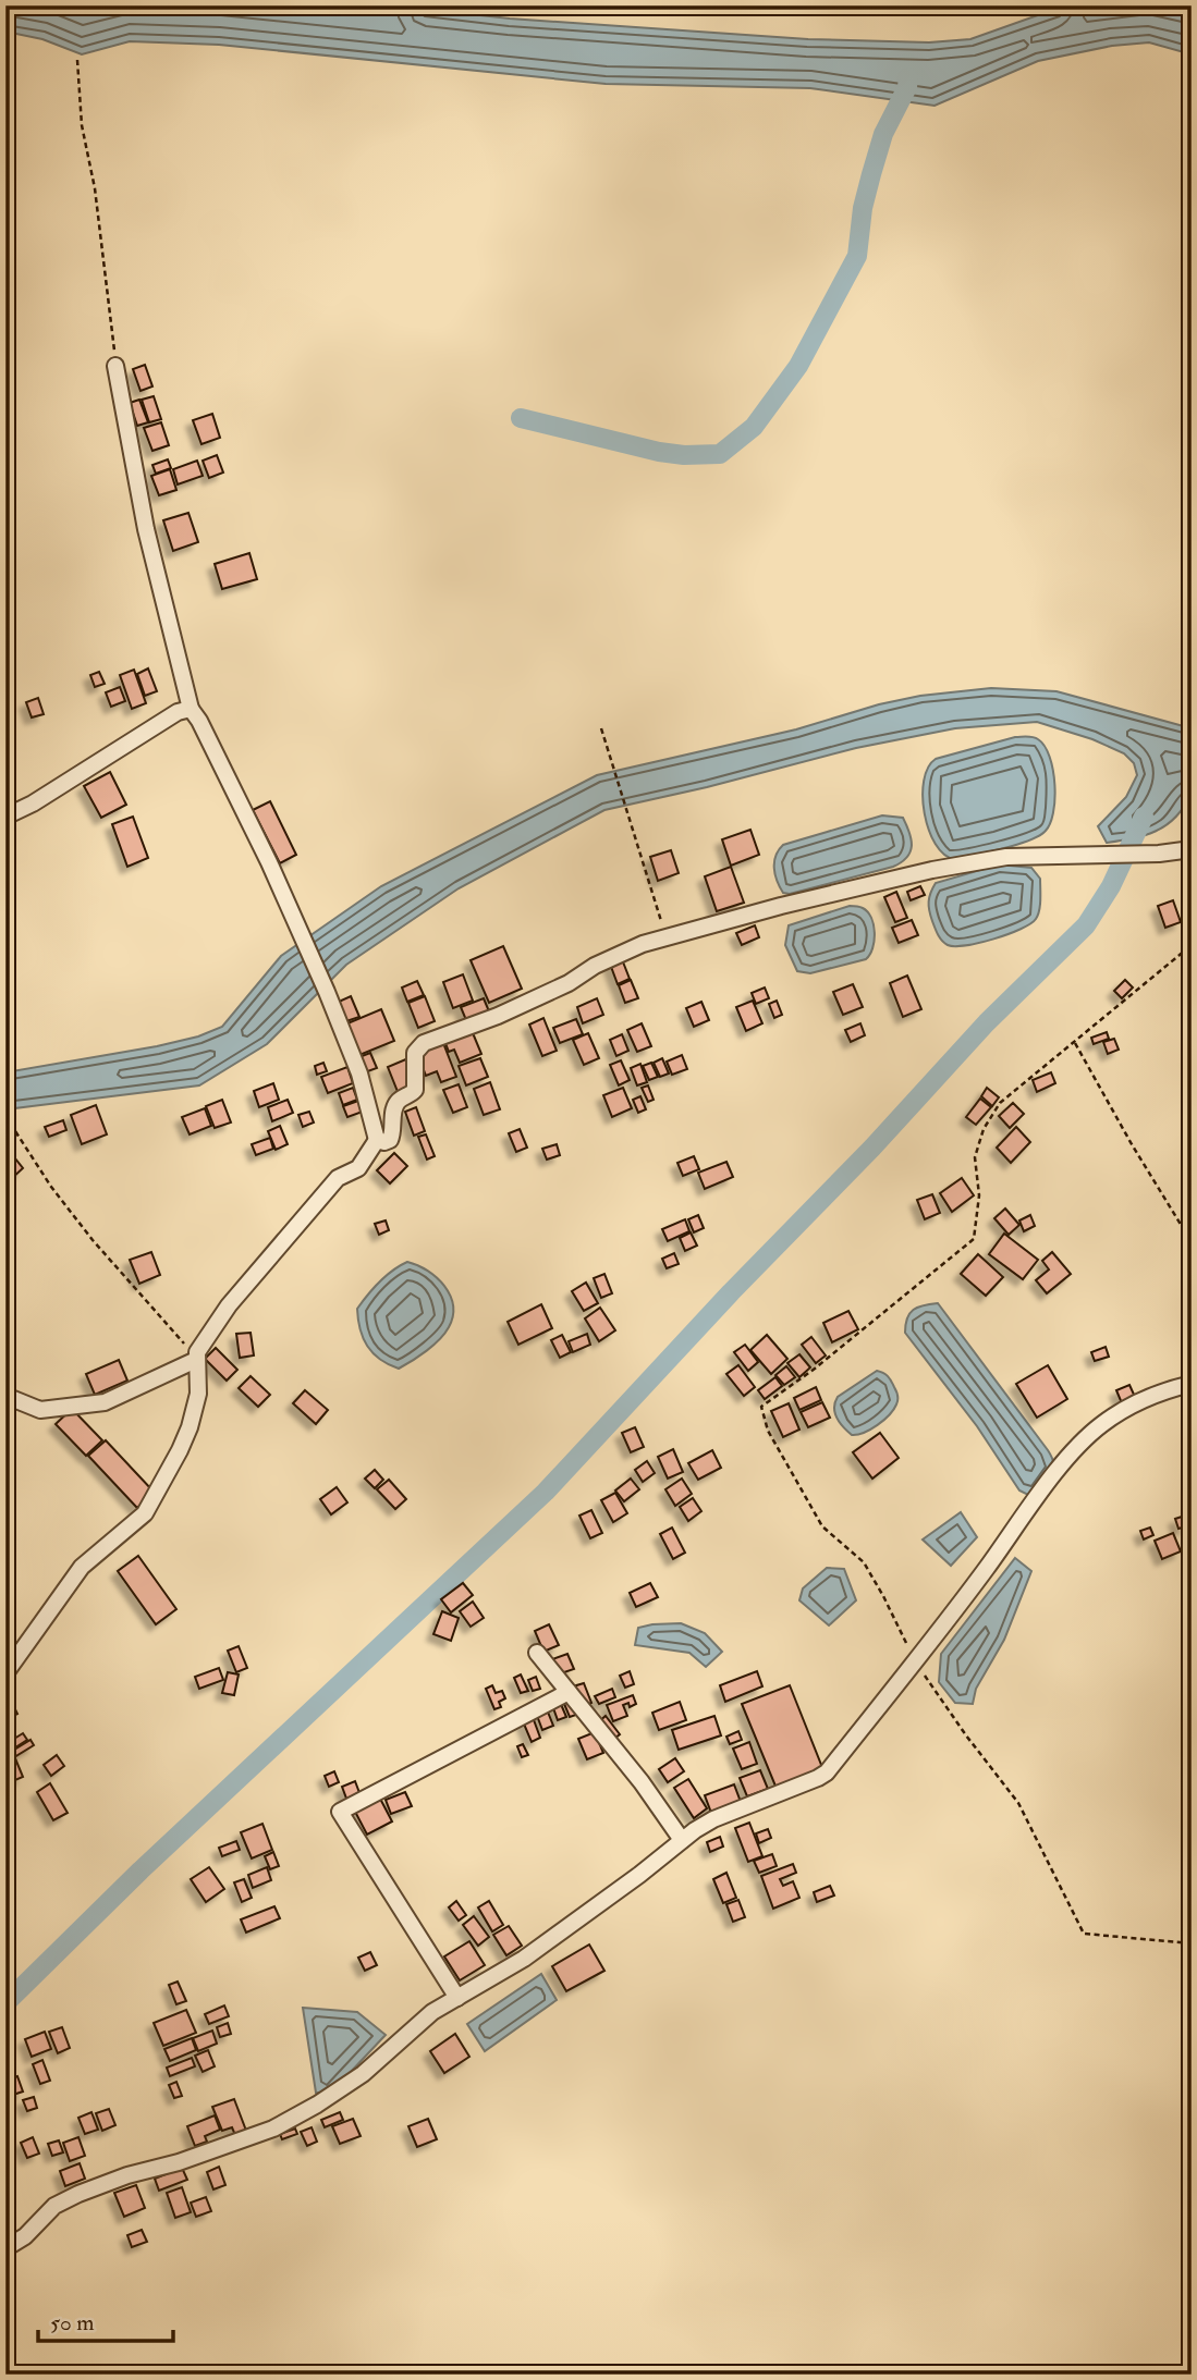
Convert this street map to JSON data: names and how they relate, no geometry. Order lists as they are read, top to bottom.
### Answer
{
  "scale_bar": "50 m"
}
